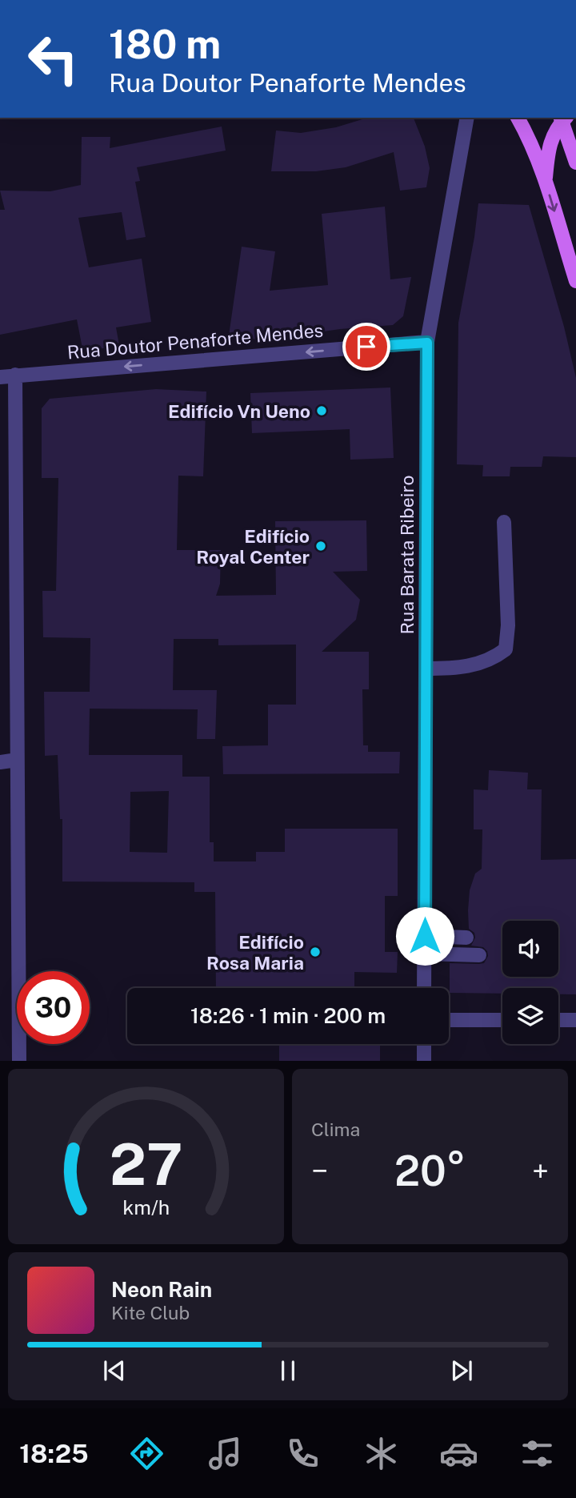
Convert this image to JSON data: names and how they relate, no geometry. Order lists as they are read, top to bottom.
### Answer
{
  "streets": {
    "street": ["Rua Doutor Penaforte Mendes", "Rua Barata Ribeiro"]
  },
  "crossings": [
    ["Rua Doutor Penaforte Mendes", "Rua Barata Ribeiro"]
  ],
  "one_way": ["Rua Doutor Penaforte Mendes"],
  "places": ["Edifício Vn Ueno", "Edifício Royal Center", "Edifício Rosa Maria"],
  "page": {
    "turn": ["180 m", "Rua Doutor Penaforte Mendes"],
    "limit": "30",
    "trip": "18:26 · 1 min · 200 m",
    "tile": "Clima",
    "heat": ["−", "20°", "+"],
    "song": ["Neon Rain", "Kite Club"],
    "tabs": "18:25",
    "gauge": ["27", "km/h"]
  }
}
